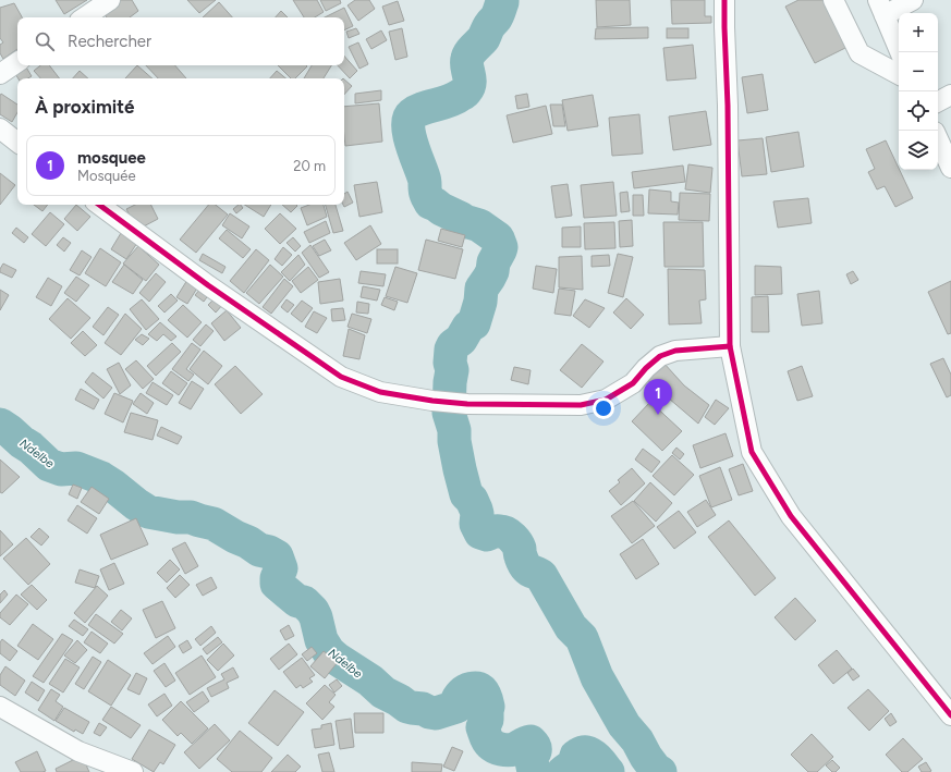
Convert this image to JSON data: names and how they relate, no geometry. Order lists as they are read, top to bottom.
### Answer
{
  "water": ["Ndelbe"],
  "page": {
    "map_buttons": ["+", "−"],
    "search": "Rechercher",
    "heading": "À proximité",
    "list": [
      {
        "mark": "1",
        "name": "mosquee",
        "note": "Mosquée",
        "value": "20 m"
      }
    ],
    "pins": "1"
  }
}
